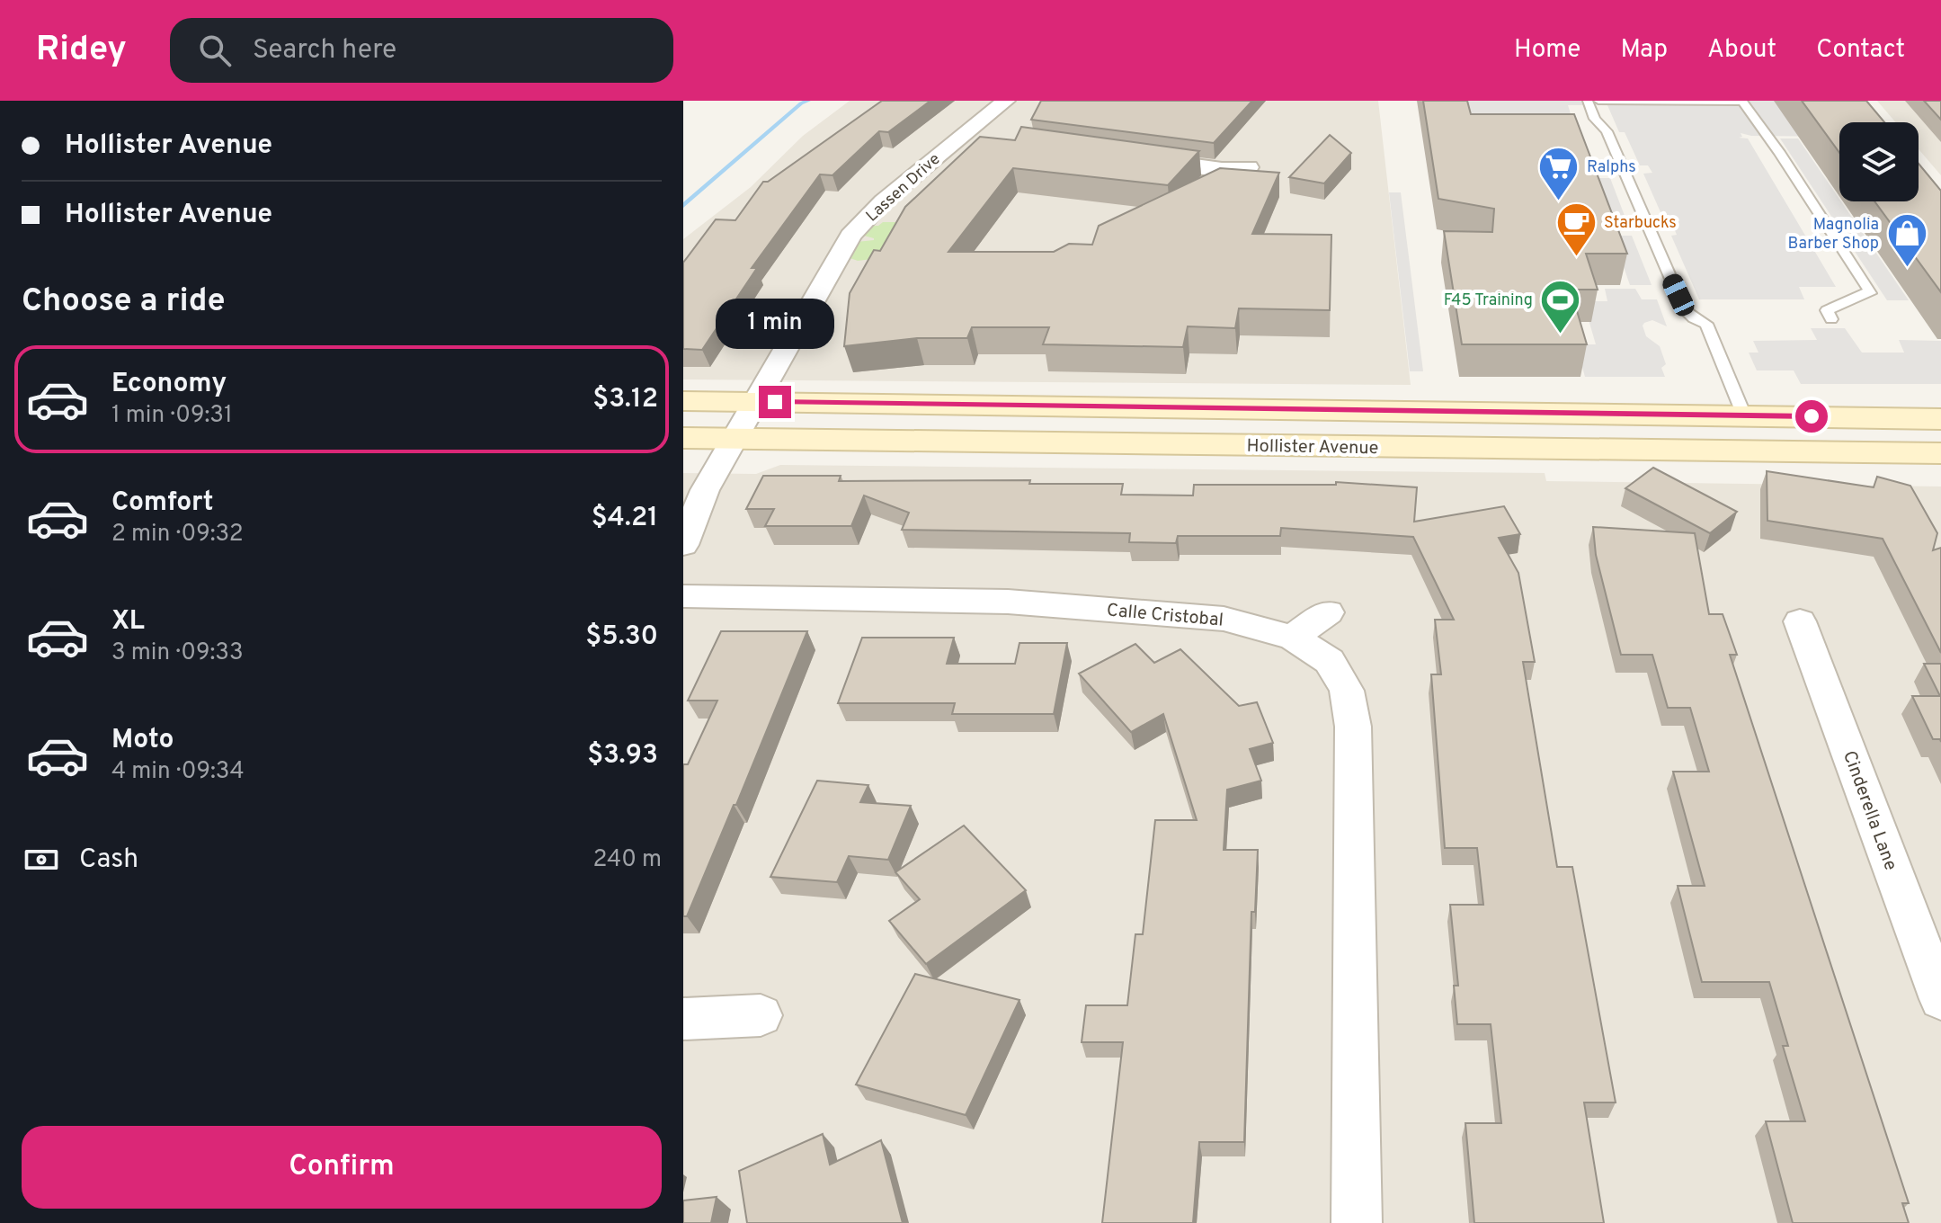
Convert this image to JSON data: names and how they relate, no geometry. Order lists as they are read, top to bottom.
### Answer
{
  "streets": {
    "main road": ["Hollister Avenue"],
    "street": ["Lassen Drive", "Calle Cristobal", "Cinderella Lane"]
  },
  "crossings": [
    ["Lassen Drive", "Hollister Avenue"]
  ],
  "places": {
    "supermarket": ["Ralphs"],
    "cafe": ["Starbucks"],
    "shop": ["Magnolia Barber Shop"],
    "sports": ["F45 Training"]
  },
  "page": {
    "header": "Ridey",
    "search": "Search here",
    "nav": [
      "Home",
      "Map",
      "About",
      "Contact"
    ],
    "banner": ["Hollister Avenue", "Hollister Avenue"],
    "heading": "Choose a ride",
    "bubble": "1 min",
    "list": [
      {
        "name": "Economy",
        "note": "1 min · 09:31",
        "value": "$3.12"
      },
      {
        "name": "Comfort",
        "note": "2 min · 09:32",
        "value": "$4.21"
      },
      {
        "name": "XL",
        "note": "3 min · 09:33",
        "value": "$5.30"
      },
      {
        "name": "Moto",
        "note": "4 min · 09:34",
        "value": "$3.93"
      }
    ],
    "pay": ["Cash", "240 m"],
    "buttons": "Confirm"
  }
}
